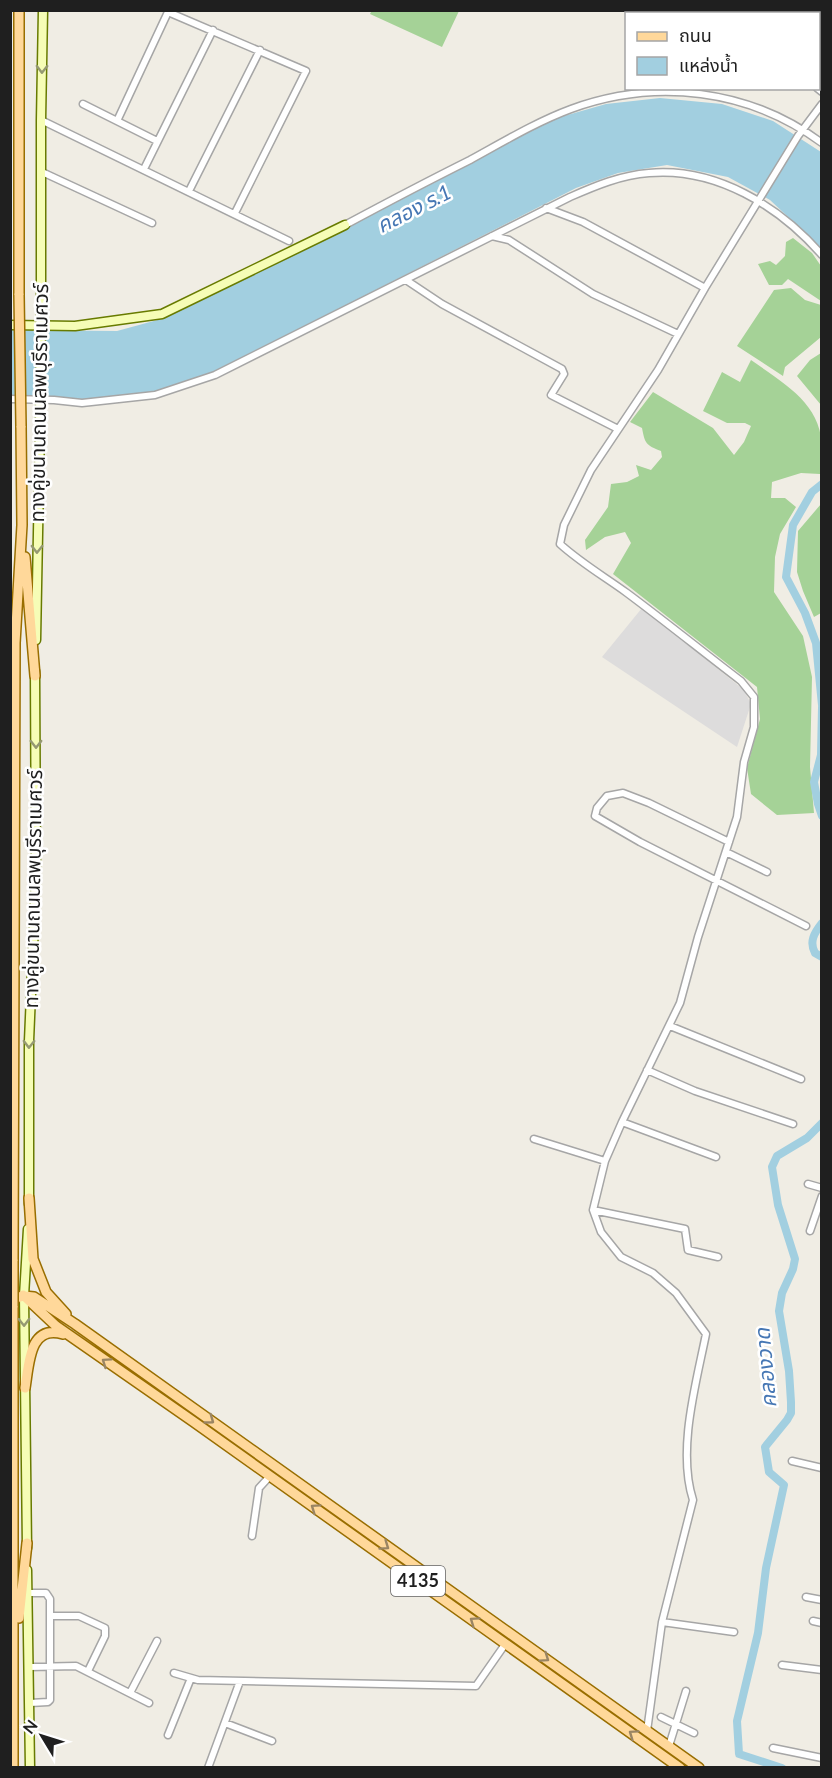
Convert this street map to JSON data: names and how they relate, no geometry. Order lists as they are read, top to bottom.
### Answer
{
  "streets": {
    "main road": ["ทางคู่ขนานถนนลพบุรีราเมศวร์", "4135"]
  },
  "crossings": [
    ["ทางคู่ขนานถนนลพบุรีราเมศวร์", "4135"]
  ],
  "water": ["คลอง ร.1", "คลองวาด"],
  "legend": ["ถนน", "แหล่งน้ำ"],
  "north": "top left"
}
